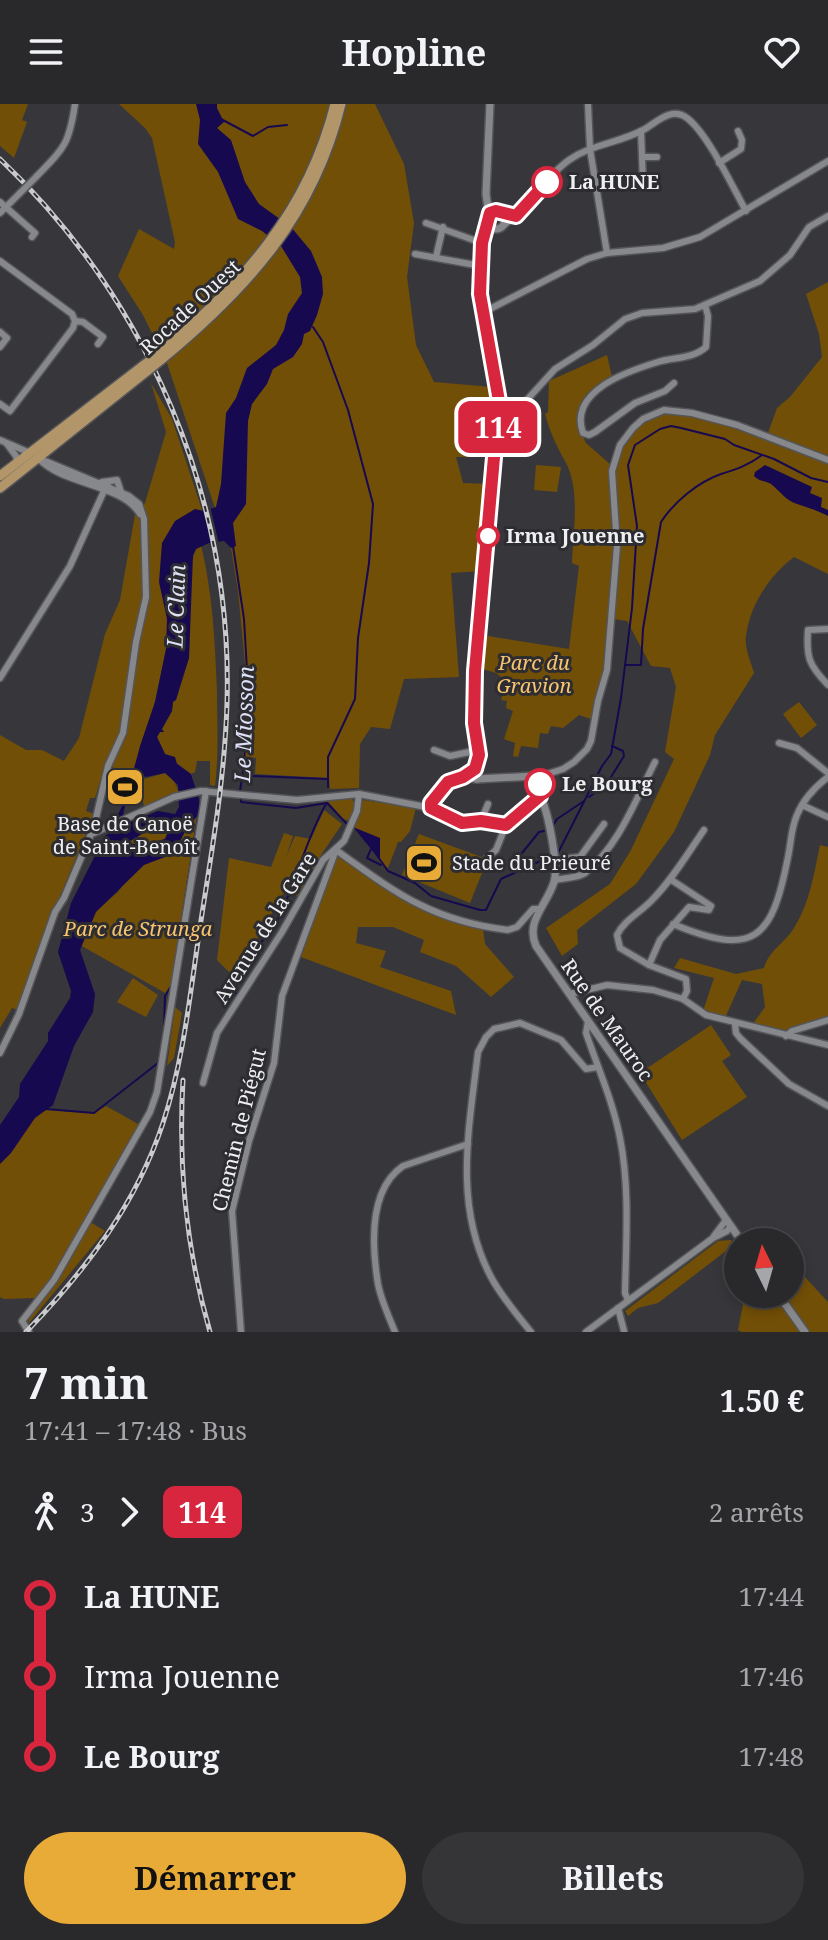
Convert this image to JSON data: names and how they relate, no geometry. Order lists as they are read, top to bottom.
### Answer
{
  "streets": {
    "main road": ["Rocade Ouest"],
    "street": ["Avenue de la Gare", "Rue de Mauroc", "Chemin de Piégut"]
  },
  "crossings": [
    ["Avenue de la Gare", "Chemin de Piégut"]
  ],
  "water": ["Le Clain", "Le Miosson"],
  "parks": ["Parc du Gravion", "Parc de Strunga"],
  "places": {
    "other": ["La HUNE", "Irma Jouenne", "Le Bourg"],
    "sports": ["Base de Canoë de Saint-Benoît", "Stade du Prieuré"]
  },
  "lines": ["bus line 114"],
  "north": "top",
  "page": {
    "header": "Hopline",
    "on_map": "114",
    "heading": ["7 min", "17:41 – 17:48 · Bus", "1.50 €"],
    "legs": ["3", "114", "2 arrêts"],
    "list": [
      {
        "name": "La HUNE",
        "value": "17:44"
      },
      {
        "name": "Irma Jouenne",
        "value": "17:46"
      },
      {
        "name": "Le Bourg",
        "value": "17:48"
      }
    ],
    "buttons": ["Démarrer", "Billets"]
  }
}
